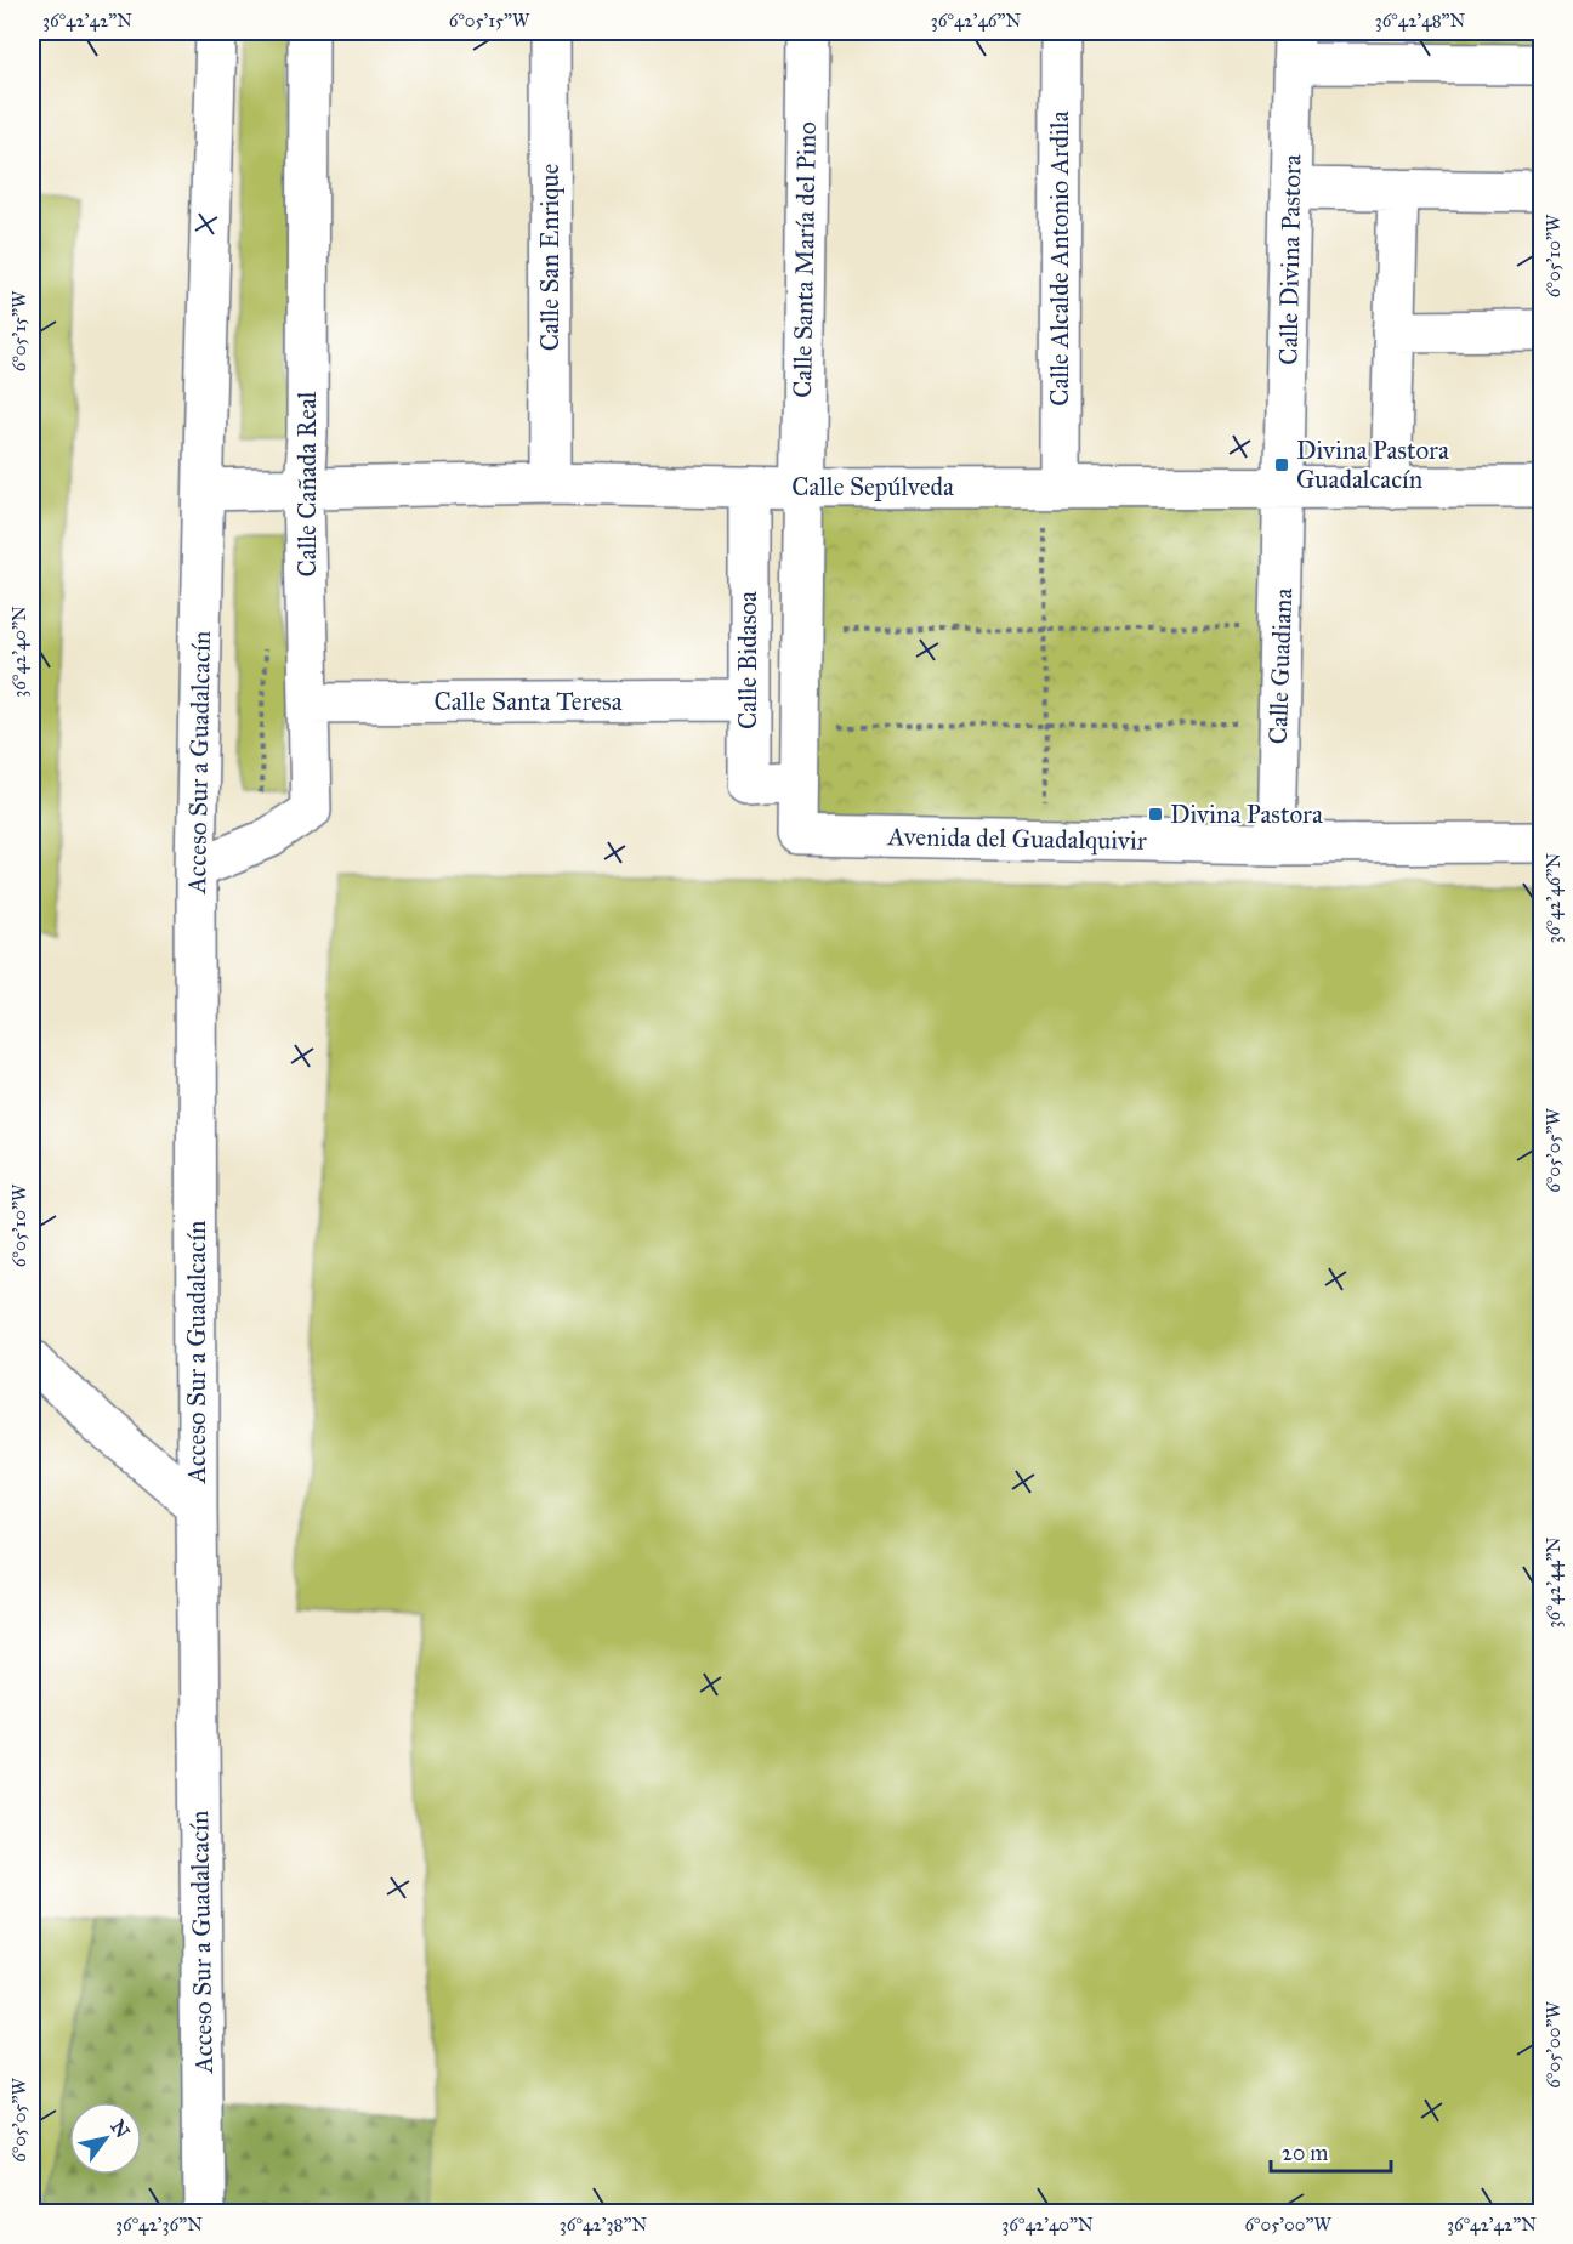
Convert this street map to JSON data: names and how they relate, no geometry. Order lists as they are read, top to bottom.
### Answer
{
  "streets": {
    "street": [
      "Calle San Enrique",
      "Calle Alcalde Antonio Ardila",
      "Calle Santa María del Pino",
      "Calle Divina Pastora",
      "Calle Cañada Real",
      "Calle Sepúlveda",
      "Calle Bidasoa",
      "Calle Guadiana",
      "Calle Santa Teresa",
      "Acceso Sur a Guadalcacín",
      "Avenida del Guadalquivir"
    ]
  },
  "crossings": [
    ["Calle San Enrique", "Calle Sepúlveda"],
    ["Calle Alcalde Antonio Ardila", "Calle Sepúlveda"],
    ["Calle Santa María del Pino", "Calle Sepúlveda"],
    ["Calle Santa María del Pino", "Calle Bidasoa"],
    ["Calle Divina Pastora", "Calle Sepúlveda"],
    ["Calle Divina Pastora", "Calle Guadiana"],
    ["Calle Cañada Real", "Calle Sepúlveda"],
    ["Calle Cañada Real", "Calle Santa Teresa"],
    ["Calle Cañada Real", "Acceso Sur a Guadalcacín"],
    ["Calle Sepúlveda", "Calle Bidasoa"],
    ["Calle Sepúlveda", "Calle Guadiana"],
    ["Calle Sepúlveda", "Acceso Sur a Guadalcacín"],
    ["Calle Bidasoa", "Calle Santa Teresa"],
    ["Calle Bidasoa", "Avenida del Guadalquivir"],
    ["Calle Guadiana", "Avenida del Guadalquivir"]
  ],
  "places": {
    "transit": ["Divina Pastora Guadalcacín", "Divina Pastora"]
  },
  "scale_bar": "20 m",
  "north": "top right",
  "coordinates": [
    "36°42'42\"N",
    "6°05'15\"W",
    "36°42'46\"N",
    "36°42'48\"N",
    "6°05'10\"W",
    "36°42'40\"N",
    "6°05'05\"W",
    "36°42'44\"N",
    "6°05'00\"W",
    "36°42'36\"N",
    "36°42'38\"N"
  ]
}
